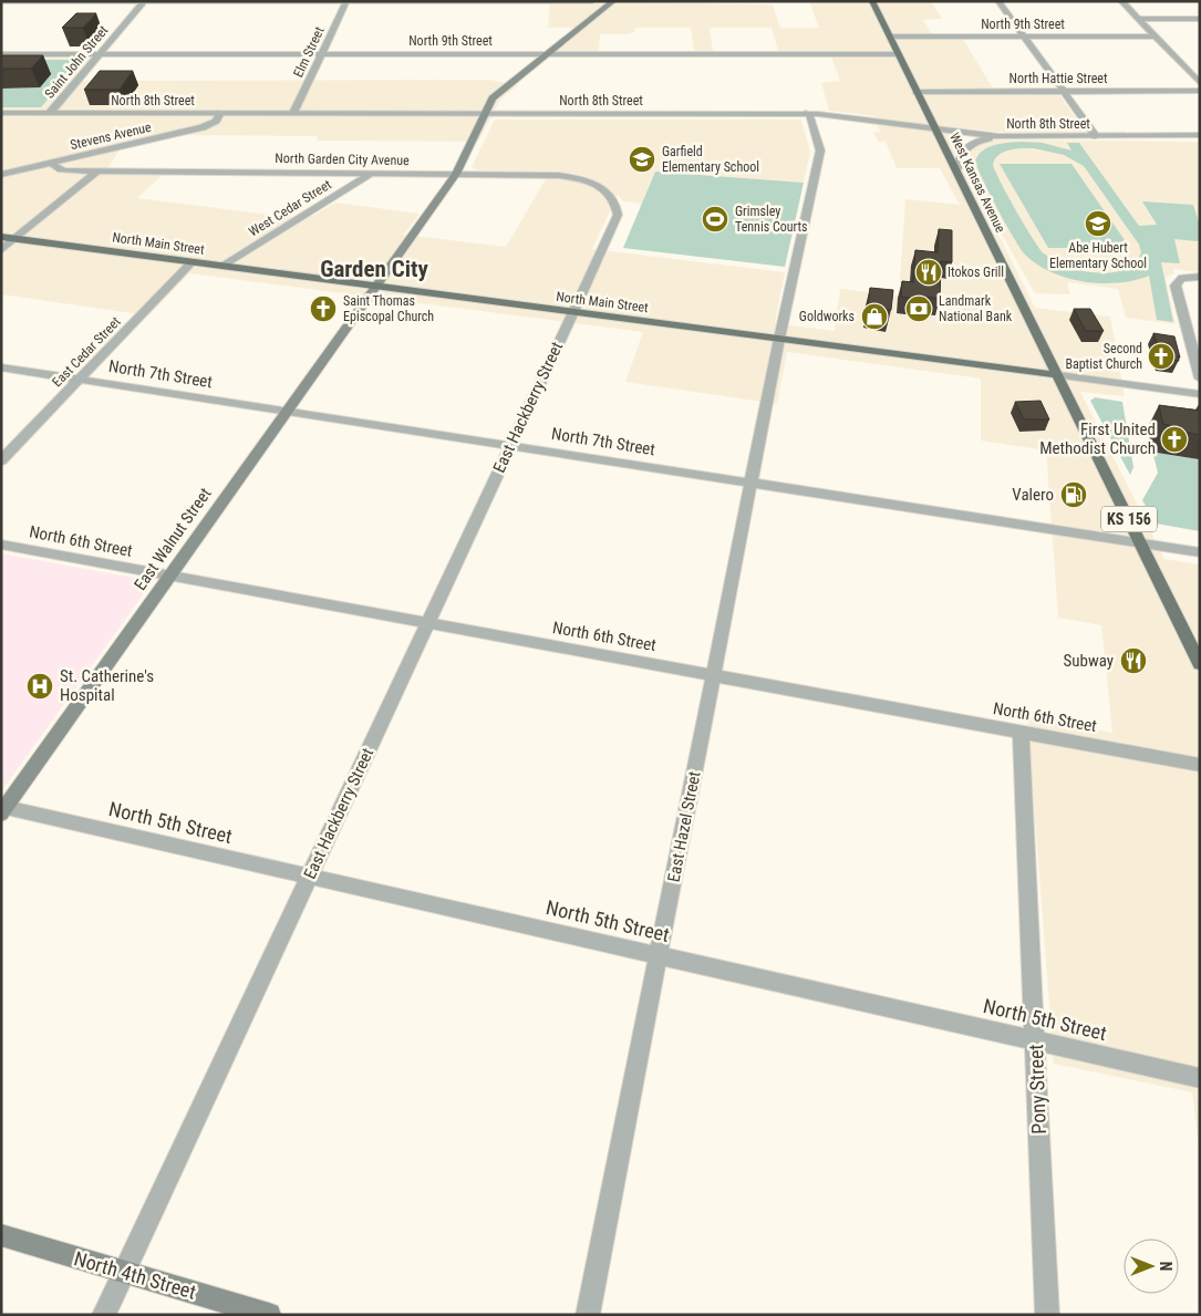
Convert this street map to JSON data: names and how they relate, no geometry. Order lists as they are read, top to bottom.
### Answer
{
  "streets": {
    "main road": [
      "West Kansas Avenue",
      "North Main Street",
      "KS 156",
      "East Walnut Street",
      "North 4th Street"
    ],
    "street": [
      "North 9th Street",
      "Elm Street",
      "Saint John Street",
      "North Hattie Street",
      "North 8th Street",
      "Stevens Avenue",
      "North Garden City Avenue",
      "West Cedar Street",
      "East Cedar Street",
      "North 7th Street",
      "East Hackberry Street",
      "North 6th Street",
      "North 5th Street",
      "East Hazel Street",
      "Pony Street"
    ]
  },
  "crossings": [
    ["North 9th Street", "Elm Street"],
    ["North 9th Street", "Saint John Street"],
    ["North 9th Street", "West Kansas Avenue"],
    ["North 9th Street", "East Walnut Street"],
    ["Elm Street", "North 8th Street"],
    ["Saint John Street", "North 8th Street"],
    ["North Hattie Street", "West Kansas Avenue"],
    ["North 8th Street", "Stevens Avenue"],
    ["North 8th Street", "West Kansas Avenue"],
    ["North 8th Street", "East Walnut Street"],
    ["North 8th Street", "East Hazel Street"],
    ["Stevens Avenue", "North Garden City Avenue"],
    ["North Garden City Avenue", "West Cedar Street"],
    ["North Garden City Avenue", "East Hackberry Street"],
    ["North Garden City Avenue", "East Walnut Street"],
    ["West Kansas Avenue", "North Main Street"],
    ["West Kansas Avenue", "KS 156"],
    ["West Cedar Street", "North Main Street"],
    ["North Main Street", "East Cedar Street"],
    ["North Main Street", "East Hackberry Street"],
    ["North Main Street", "KS 156"],
    ["North Main Street", "East Walnut Street"],
    ["North Main Street", "East Hazel Street"],
    ["East Cedar Street", "North 7th Street"],
    ["North 7th Street", "East Hackberry Street"],
    ["North 7th Street", "KS 156"],
    ["North 7th Street", "East Walnut Street"],
    ["North 7th Street", "East Hazel Street"],
    ["East Hackberry Street", "North 6th Street"],
    ["East Hackberry Street", "North 5th Street"],
    ["East Hackberry Street", "North 4th Street"],
    ["East Walnut Street", "North 6th Street"],
    ["East Walnut Street", "North 5th Street"],
    ["North 6th Street", "East Hazel Street"],
    ["North 6th Street", "Pony Street"],
    ["North 5th Street", "East Hazel Street"],
    ["North 5th Street", "Pony Street"]
  ],
  "districts": ["Garden City"],
  "places": {
    "school or university": ["Garfield Elementary School", "Abe Hubert Elementary School"],
    "sports": ["Grimsley Tennis Courts"],
    "restaurant": ["Itokos Grill", "Subway"],
    "church": ["Saint Thomas Episcopal Church", "Second Baptist Church", "First United Methodist Church"],
    "bank": ["Landmark National Bank"],
    "shop": ["Goldworks"],
    "fuel station": ["Valero"],
    "hospital": ["St. Catherine's Hospital"]
  },
  "north": "right"
}
